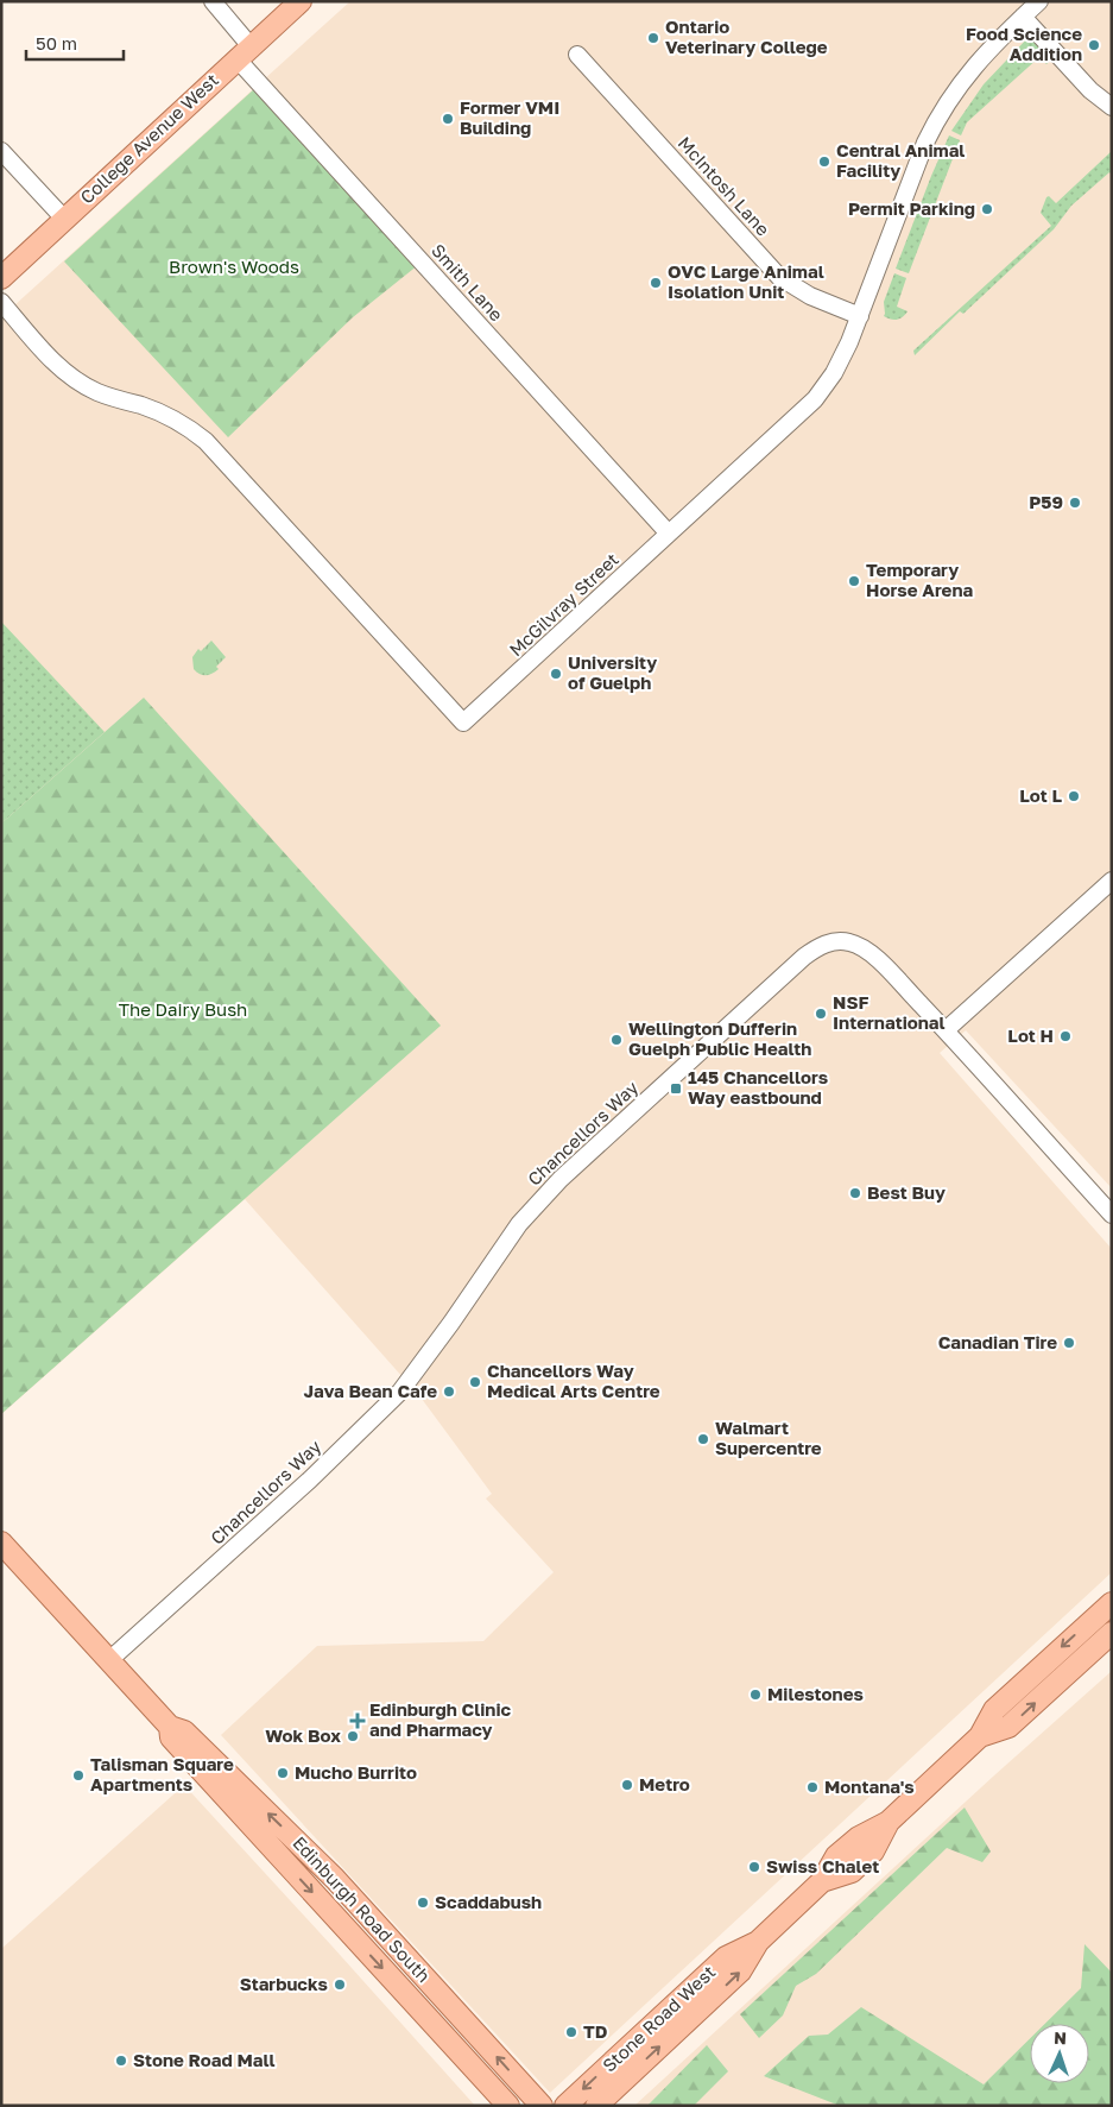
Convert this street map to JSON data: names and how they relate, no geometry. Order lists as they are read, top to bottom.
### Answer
{
  "streets": {
    "main road": ["College Avenue West", "Edinburgh Road South", "Stone Road West"],
    "street": [
      "McIntosh Lane",
      "Smith Lane",
      "McGilvray Street",
      "Chancellors Way"
    ]
  },
  "crossings": [
    ["College Avenue West", "Smith Lane"],
    ["McIntosh Lane", "McGilvray Street"],
    ["Smith Lane", "McGilvray Street"],
    ["Chancellors Way", "Edinburgh Road South"]
  ],
  "parks": ["Brown's Woods", "The Dairy Bush"],
  "places": {
    "other": [
      "Ontario Veterinary College",
      "Food Science Addition",
      "Former VMI Building",
      "Central Animal Facility",
      "Permit Parking",
      "OVC Large Animal Isolation Unit",
      "P59",
      "Temporary Horse Arena",
      "University of Guelph",
      "Lot L",
      "NSF International",
      "Lot H",
      "Wellington Dufferin Guelph Public Health",
      "Best Buy",
      "Canadian Tire",
      "Chancellors Way Medical Arts Centre",
      "Java Bean Cafe",
      "Walmart Supercentre",
      "Milestones",
      "Wok Box",
      "Mucho Burrito",
      "Talisman Square Apartments",
      "Metro",
      "Montana's",
      "Swiss Chalet",
      "Scaddabush",
      "Starbucks",
      "TD",
      "Stone Road Mall"
    ],
    "transit": ["145 Chancellors Way eastbound"],
    "health": ["Edinburgh Clinic and Pharmacy"]
  },
  "scale_bar": "50 m",
  "north": "top"
}
